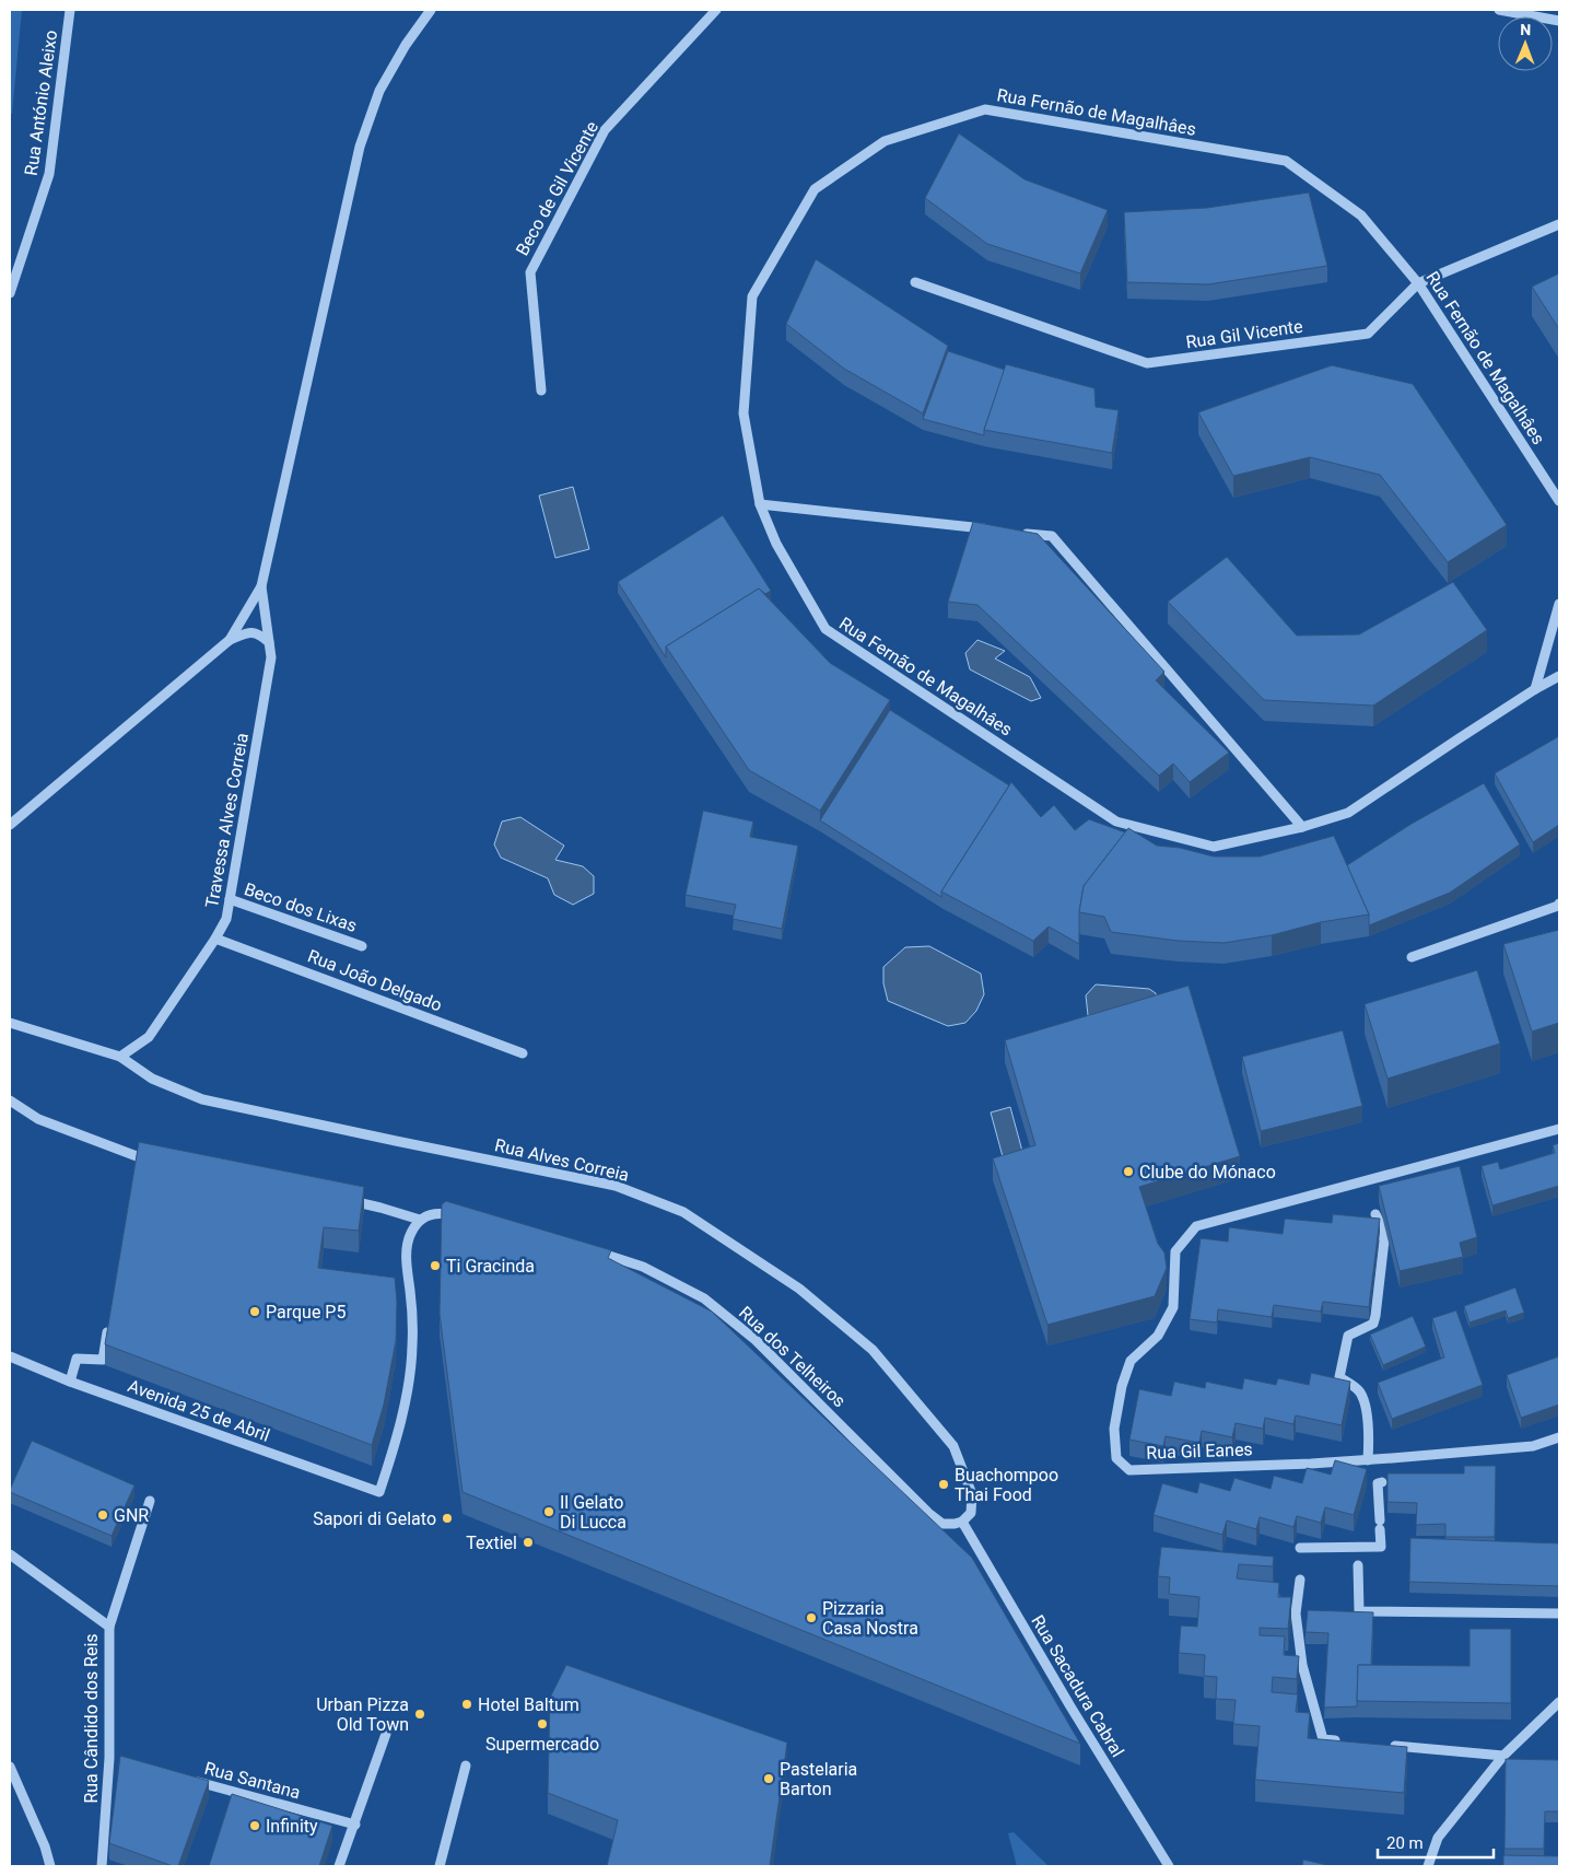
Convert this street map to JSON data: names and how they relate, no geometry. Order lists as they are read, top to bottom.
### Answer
{
  "streets": {
    "street": [
      "Rua António Aleixo",
      "Rua Fernão de Magalhâes",
      "Beco de Gil Vicente",
      "Rua Gil Vicente",
      "Travessa Alves Correia",
      "Beco dos Lixas",
      "Rua João Delgado",
      "Rua Alves Correia",
      "Rua dos Telheiros",
      "Avenida 25 de Abril",
      "Rua Gil Eanes",
      "Rua Sacadura Cabral",
      "Rua Cândido dos Reis",
      "Rua Santana"
    ]
  },
  "crossings": [
    ["Rua Fernão de Magalhâes", "Rua Gil Vicente"],
    ["Travessa Alves Correia", "Beco dos Lixas"],
    ["Travessa Alves Correia", "Rua João Delgado"],
    ["Travessa Alves Correia", "Rua Alves Correia"],
    ["Rua Alves Correia", "Rua dos Telheiros"],
    ["Rua Alves Correia", "Rua Sacadura Cabral"],
    ["Rua dos Telheiros", "Rua Sacadura Cabral"]
  ],
  "places": [
    "Clube do Mónaco",
    "Ti Gracinda",
    "Parque P5",
    "Buachompoo Thai Food",
    "Il Gelato Di Lucca",
    "GNR",
    "Sapori di Gelato",
    "Textiel",
    "Pizzaria Casa Nostra",
    "Hotel Baltum",
    "Urban Pizza Old Town",
    "Supermercado",
    "Pastelaria Barton",
    "Infinity"
  ],
  "scale_bar": "20 m",
  "north": "top"
}
